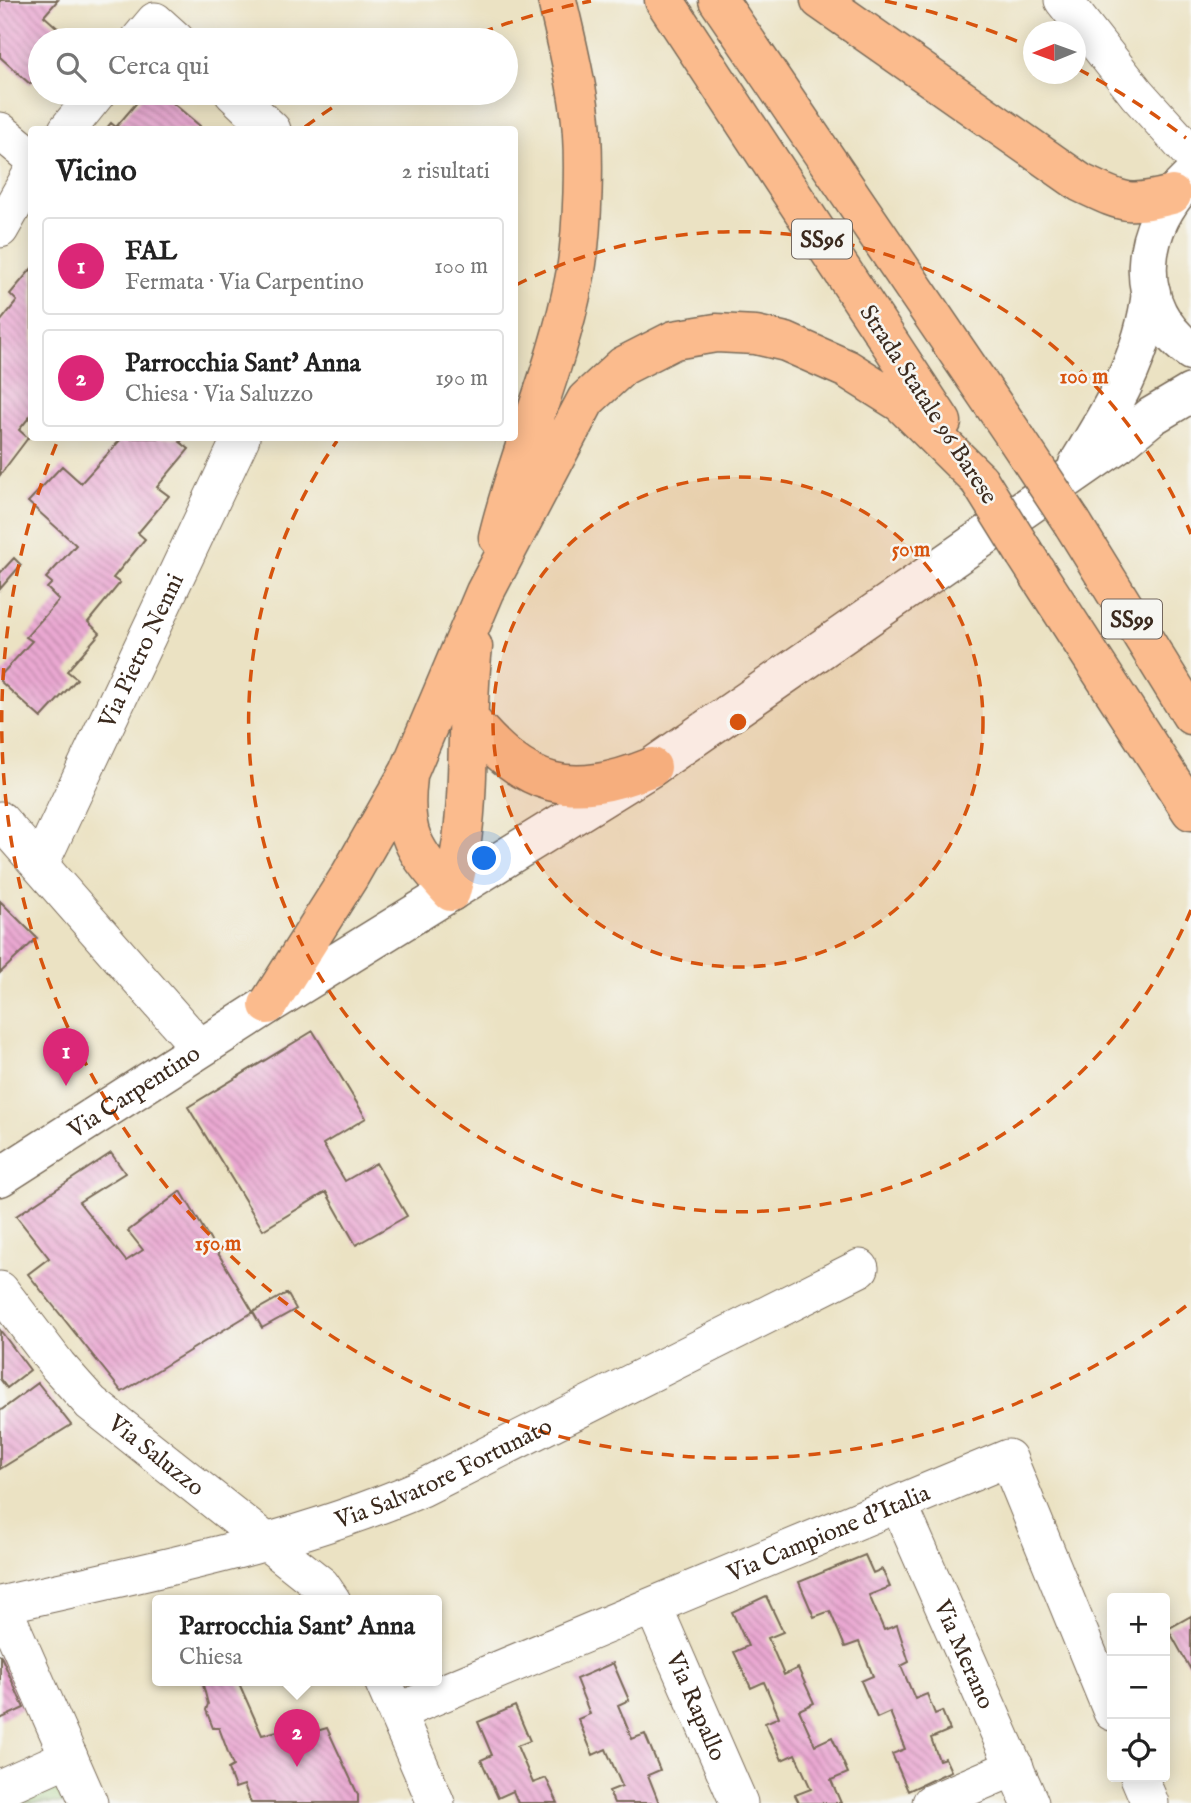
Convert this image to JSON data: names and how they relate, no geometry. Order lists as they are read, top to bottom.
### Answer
{
  "streets": {
    "highway": ["SS96", "Strada Statale 96 Barese", "SS99"],
    "street": [
      "Via Pietro Nenni",
      "Via Carpentino",
      "Via Saluzzo",
      "Via Salvatore Fortunato",
      "Via Campione d'Italia",
      "Via Merano",
      "Via Rapallo"
    ]
  },
  "crossings": [
    ["Strada Statale 96 Barese", "SS99"],
    ["Via Saluzzo", "Via Salvatore Fortunato"],
    ["Via Campione d'Italia", "Via Merano"],
    ["Via Campione d'Italia", "Via Rapallo"]
  ],
  "north": "left",
  "page": {
    "search": "Cerca qui",
    "heading": ["Vicino", "2 risultati"],
    "list": [
      {
        "mark": "1",
        "name": "FAL",
        "note": "Fermata · Via Carpentino",
        "value": "100 m"
      },
      {
        "mark": "2",
        "name": "Parrocchia Sant' Anna",
        "note": "Chiesa · Via Saluzzo",
        "value": "190 m"
      }
    ],
    "pins": ["1", "2"],
    "map_buttons": ["+", "−"],
    "popup": ["Parrocchia Sant' Anna", "Chiesa"]
  },
  "rings": ["100 m", "50 m", "150 m"]
}
